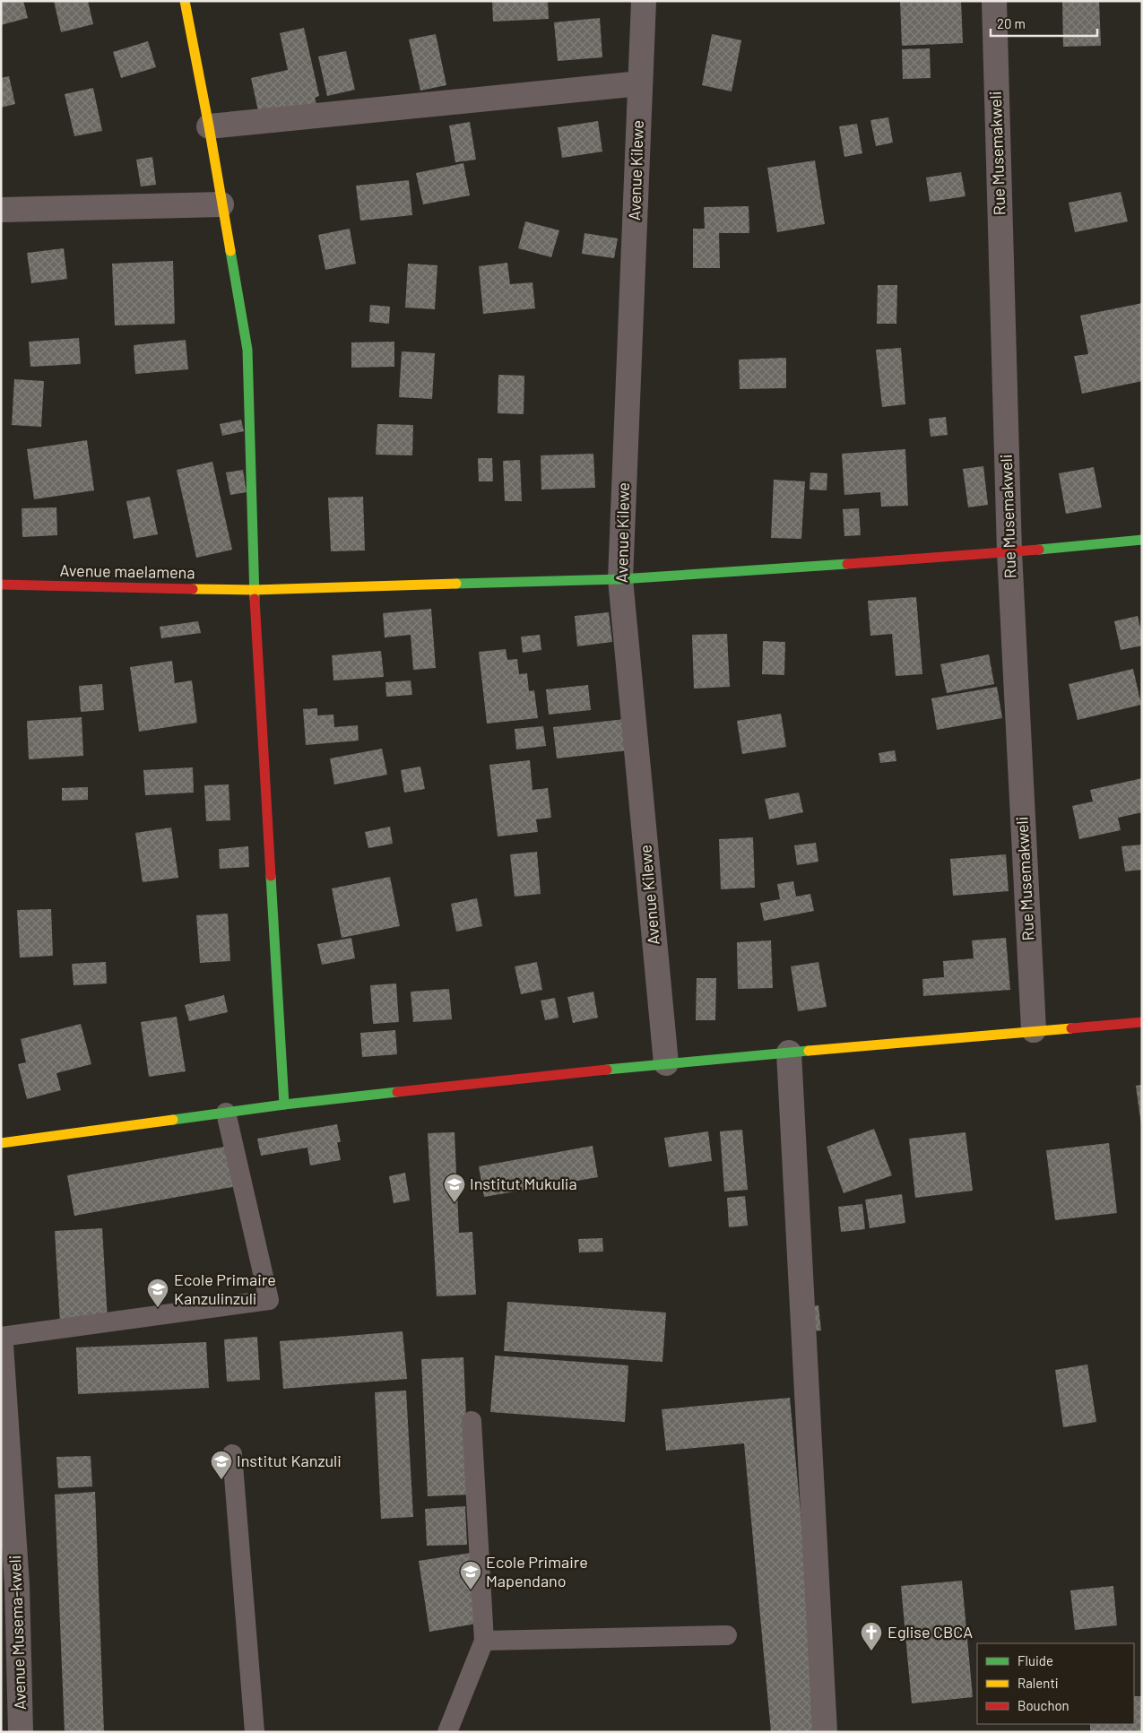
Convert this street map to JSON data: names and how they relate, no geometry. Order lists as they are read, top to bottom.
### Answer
{
  "streets": {
    "street": [
      "Rue Musemakweli",
      "Avenue Kilewe",
      "Avenue maelamena",
      "Avenue Musema-kweli"
    ]
  },
  "crossings": [
    ["Rue Musemakweli", "Avenue maelamena"],
    ["Avenue Kilewe", "Avenue maelamena"]
  ],
  "places": {
    "school or university": [
      "Institut Mukulia",
      "Ecole Primaire Kanzulinzuli",
      "Institut Kanzuli",
      "Ecole Primaire Mapendano"
    ],
    "church": ["Eglise CBCA"]
  },
  "legend": ["Fluide", "Ralenti", "Bouchon"],
  "scale_bar": "20 m"
}
